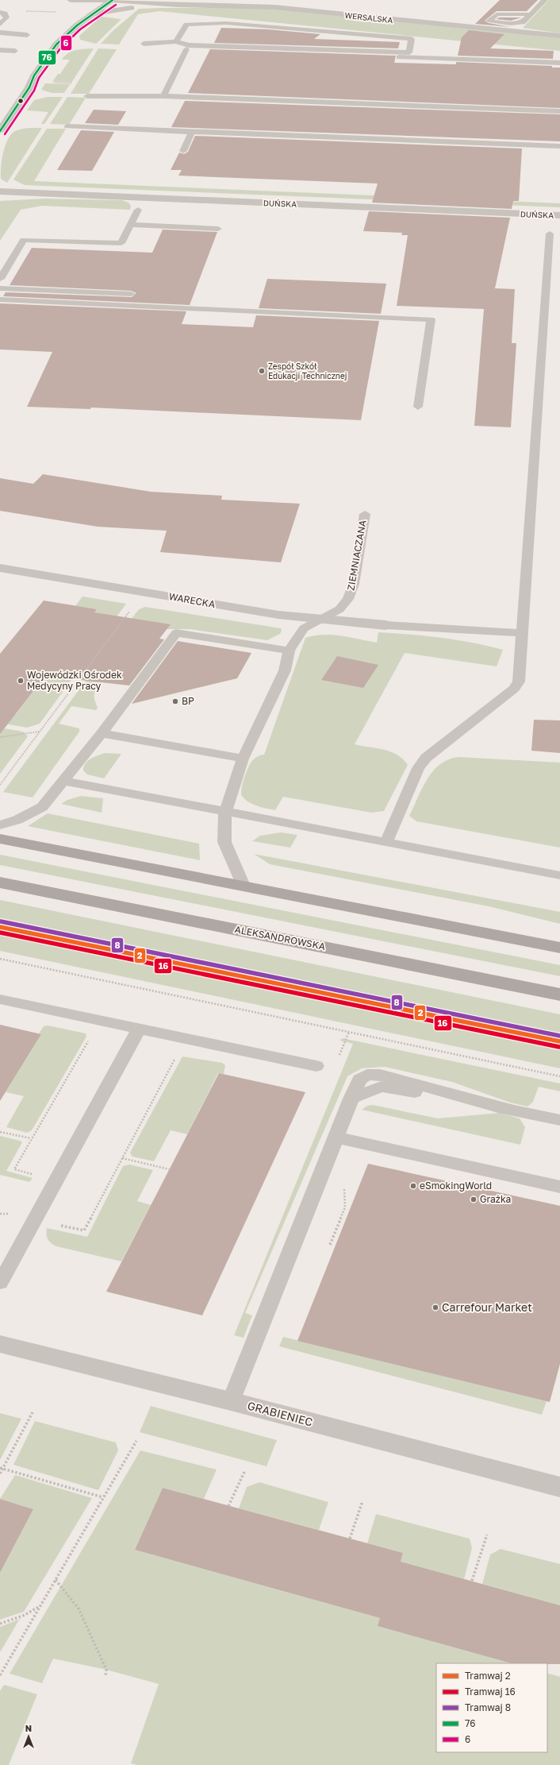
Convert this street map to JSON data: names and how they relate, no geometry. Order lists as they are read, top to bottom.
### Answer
{
  "streets": {
    "main road": ["ALEKSANDROWSKA"],
    "street": [
      "WERSALSKA",
      "DUŃSKA",
      "WARECKA",
      "GRABIENIEC"
    ],
    "lane": ["ZIEMNIACZANA"]
  },
  "crossings": [
    ["ZIEMNIACZANA", "WARECKA"]
  ],
  "places": [
    "Zespół Szkół Edukacji Technicznej",
    "Wojewódzki Ośrodek Medycyny Pracy",
    "BP",
    "eSmokingWorld",
    "Grażka",
    "Carrefour Market"
  ],
  "lines": [
    "transit line 76",
    "transit line 6",
    "tram line 8",
    "tram line 2",
    "tram line 16"
  ],
  "legend": [
    "Tramwaj 2",
    "Tramwaj 16",
    "Tramwaj 8",
    "76",
    "6"
  ],
  "north": "top"
}
